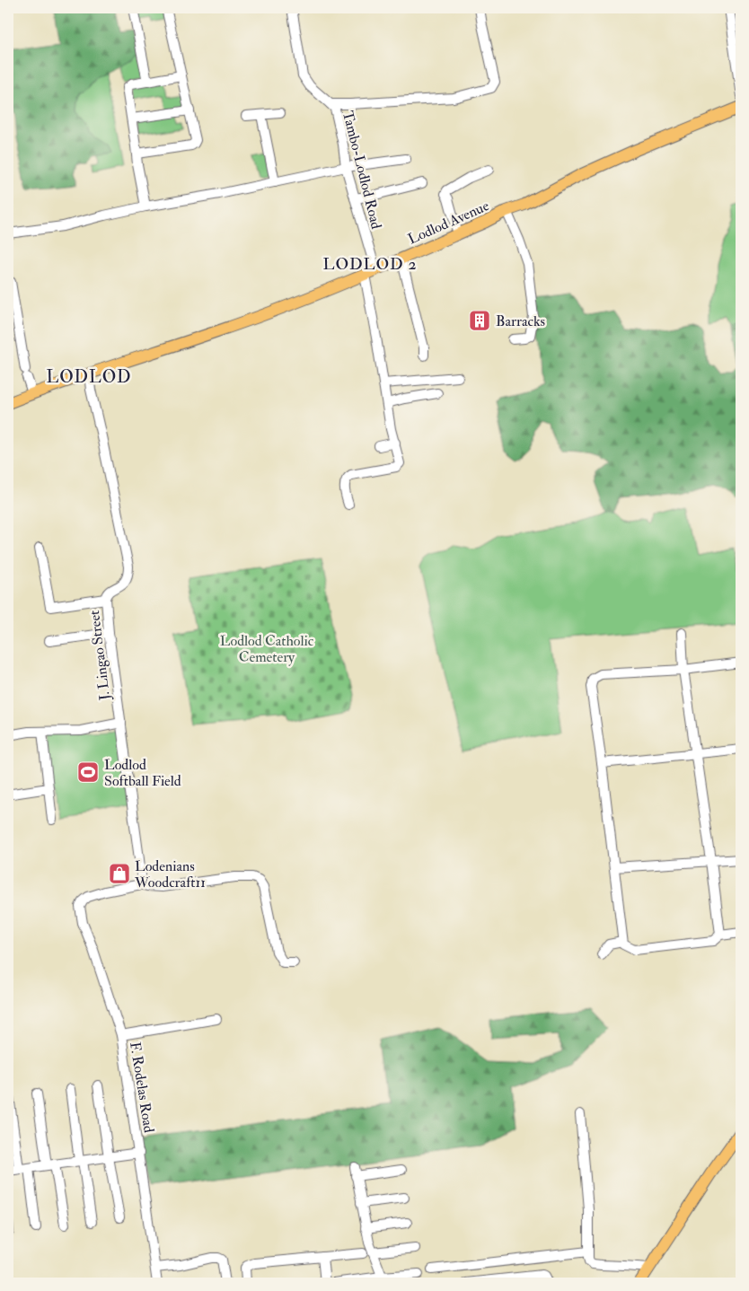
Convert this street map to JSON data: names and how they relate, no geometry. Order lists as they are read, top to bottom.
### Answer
{
  "streets": {
    "main road": ["Lodlod Avenue"],
    "street": ["Tambo-Lodlod Road", "J. Lingao Street", "F. Rodelas Road"]
  },
  "crossings": [
    ["Tambo-Lodlod Road", "Lodlod Avenue"],
    ["Lodlod Avenue", "J. Lingao Street"],
    ["J. Lingao Street", "F. Rodelas Road"]
  ],
  "districts": ["LODLOD 2", "LODLOD"],
  "parks": ["Lodlod Catholic Cemetery"],
  "places": {
    "building": ["Barracks"],
    "sports": ["Lodlod Softball Field"],
    "shop": ["Lodenians Woodcraft11"]
  }
}
